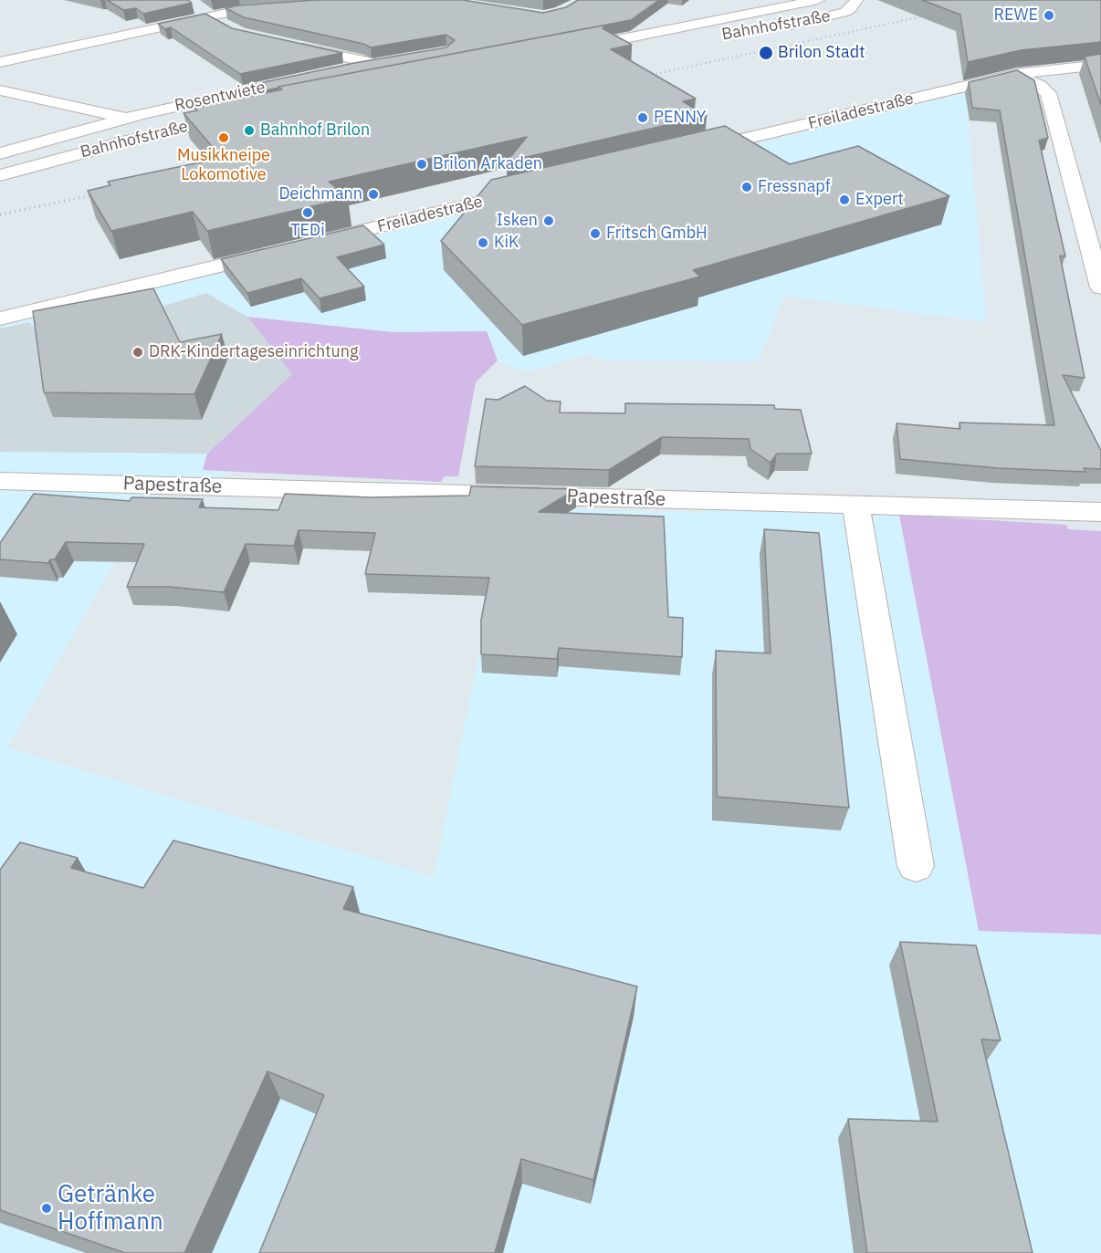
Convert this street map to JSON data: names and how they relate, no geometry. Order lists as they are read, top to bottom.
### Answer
{
  "streets": {
    "street": [
      "Bahnhofstraße",
      "Rosentwiete",
      "Freiladestraße",
      "Papestraße"
    ]
  },
  "places": [
    "REWE",
    "Brilon Stadt",
    "PENNY",
    "Bahnhof Brilon",
    "Musikkneipe Lokomotive",
    "Brilon Arkaden",
    "Fressnapf",
    "Deichmann",
    "Expert",
    "TEDi",
    "Isken",
    "Fritsch GmbH",
    "KiK",
    "DRK-Kindertageseinrichtung",
    "Getränke Hoffmann"
  ]
}
